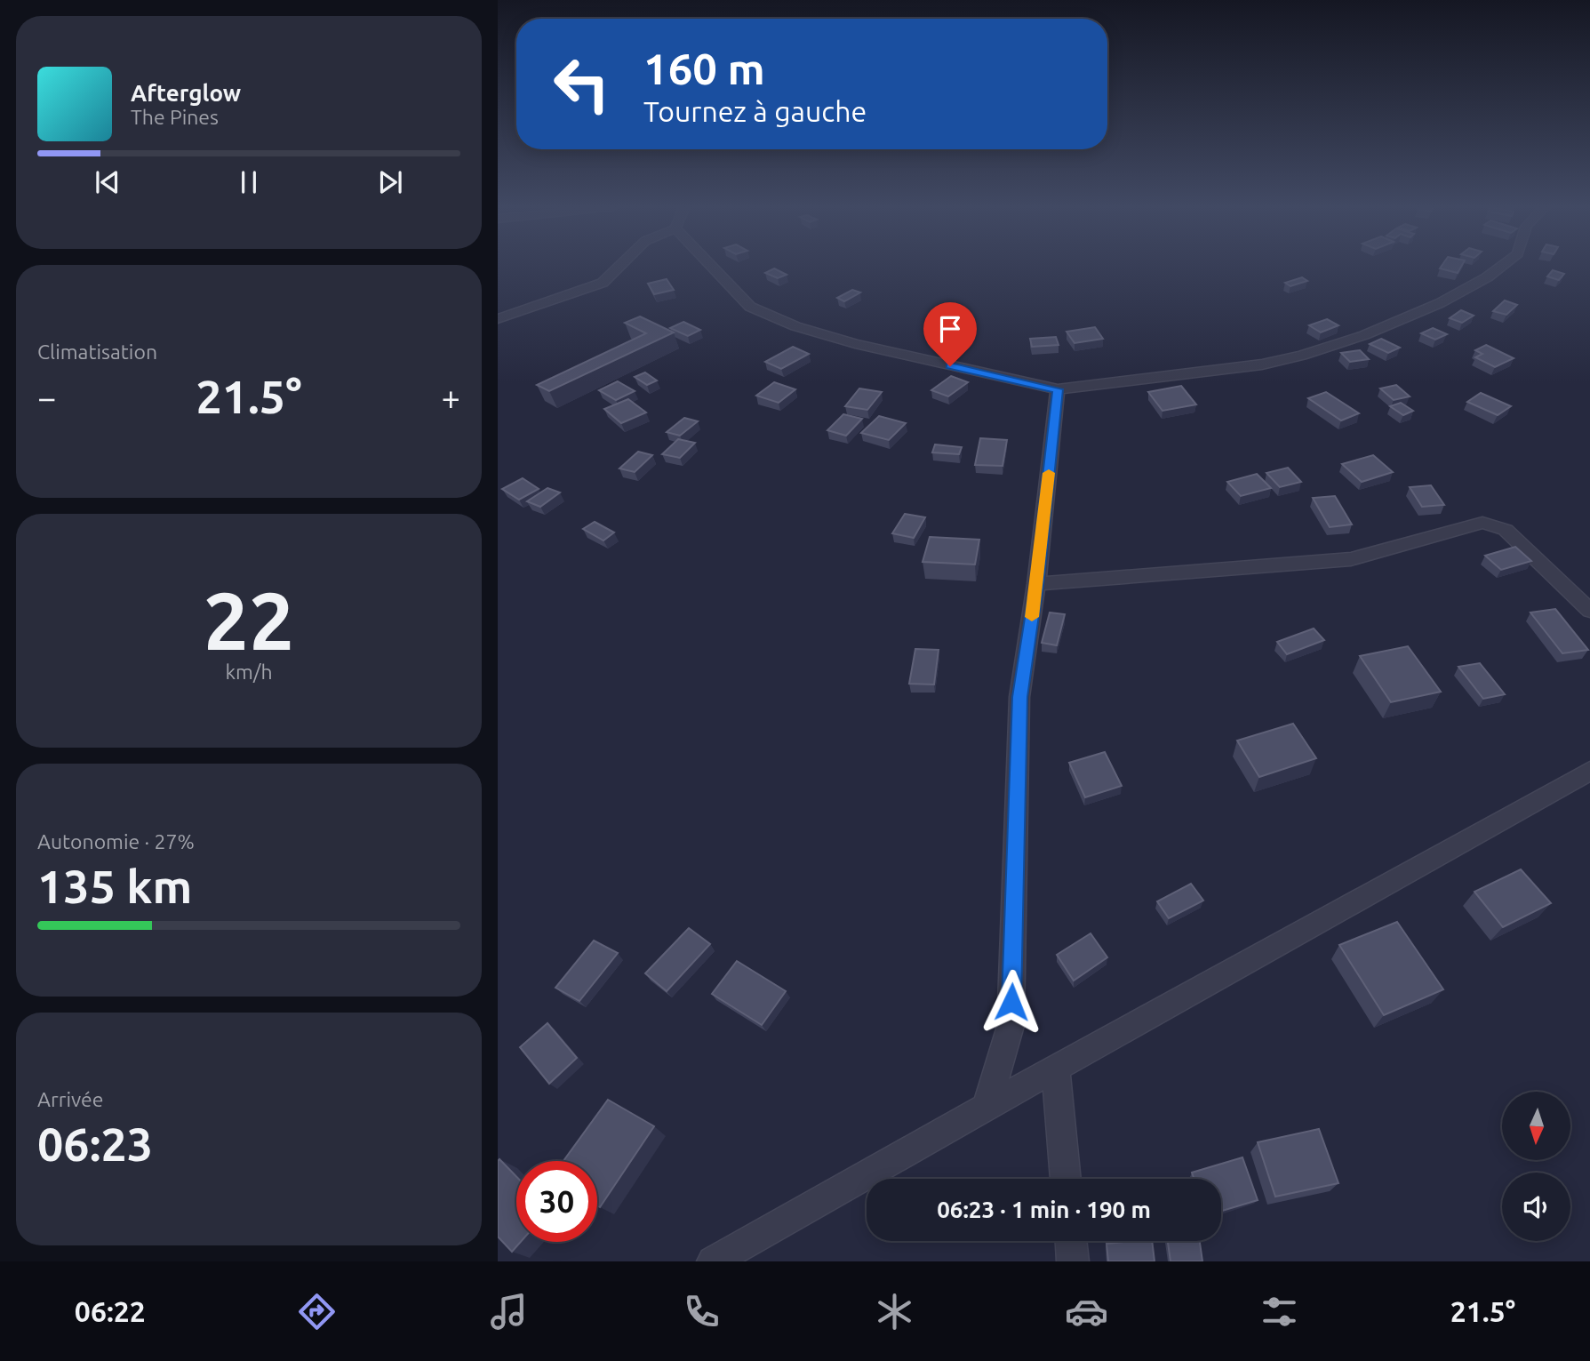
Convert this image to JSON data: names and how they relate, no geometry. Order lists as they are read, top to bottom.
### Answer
{
  "north": "bottom",
  "page": {
    "turn": ["160 m", "Tournez à gauche"],
    "song": ["Afterglow", "The Pines"],
    "tile": [
      "Climatisation",
      ["22", "km/h"],
      ["Autonomie · 27%", "135 km"],
      ["Arrivée", "06:23"]
    ],
    "heat": ["−", "21.5°", "+"],
    "limit": "30",
    "trip": "06:23 · 1 min · 190 m",
    "tabs": ["06:22", "21.5°"]
  }
}
